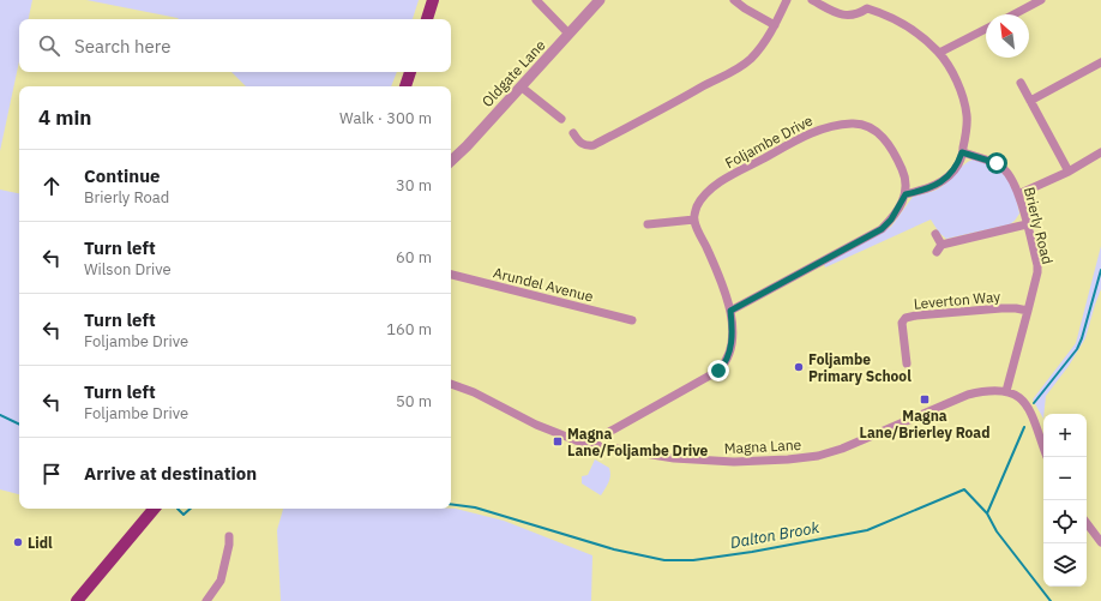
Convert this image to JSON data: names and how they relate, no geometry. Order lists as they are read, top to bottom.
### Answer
{
  "streets": {
    "street": [
      "Oldgate Lane",
      "Foljambe Drive",
      "Brierly Road",
      "Arundel Avenue",
      "Leverton Way",
      "Magna Lane"
    ]
  },
  "crossings": [
    ["Brierly Road", "Leverton Way"],
    ["Brierly Road", "Magna Lane"]
  ],
  "water": ["Dalton Brook"],
  "places": {
    "other": ["Foljambe Primary School", "Lidl"],
    "transit": ["Magna Lane/Brierley Road", "Magna Lane/Foljambe Drive"]
  },
  "north": "top left",
  "page": {
    "search": "Search here",
    "heading": ["4 min", "Walk · 300 m"],
    "list": [
      ["Continue", "Brierly Road", "30 m"],
      ["Turn left", "Wilson Drive", "60 m"],
      ["Turn left", "Foljambe Drive", "160 m"],
      ["Turn left", "Foljambe Drive", "50 m"],
      "Arrive at destination"
    ],
    "map_buttons": ["+", "−"]
  }
}
